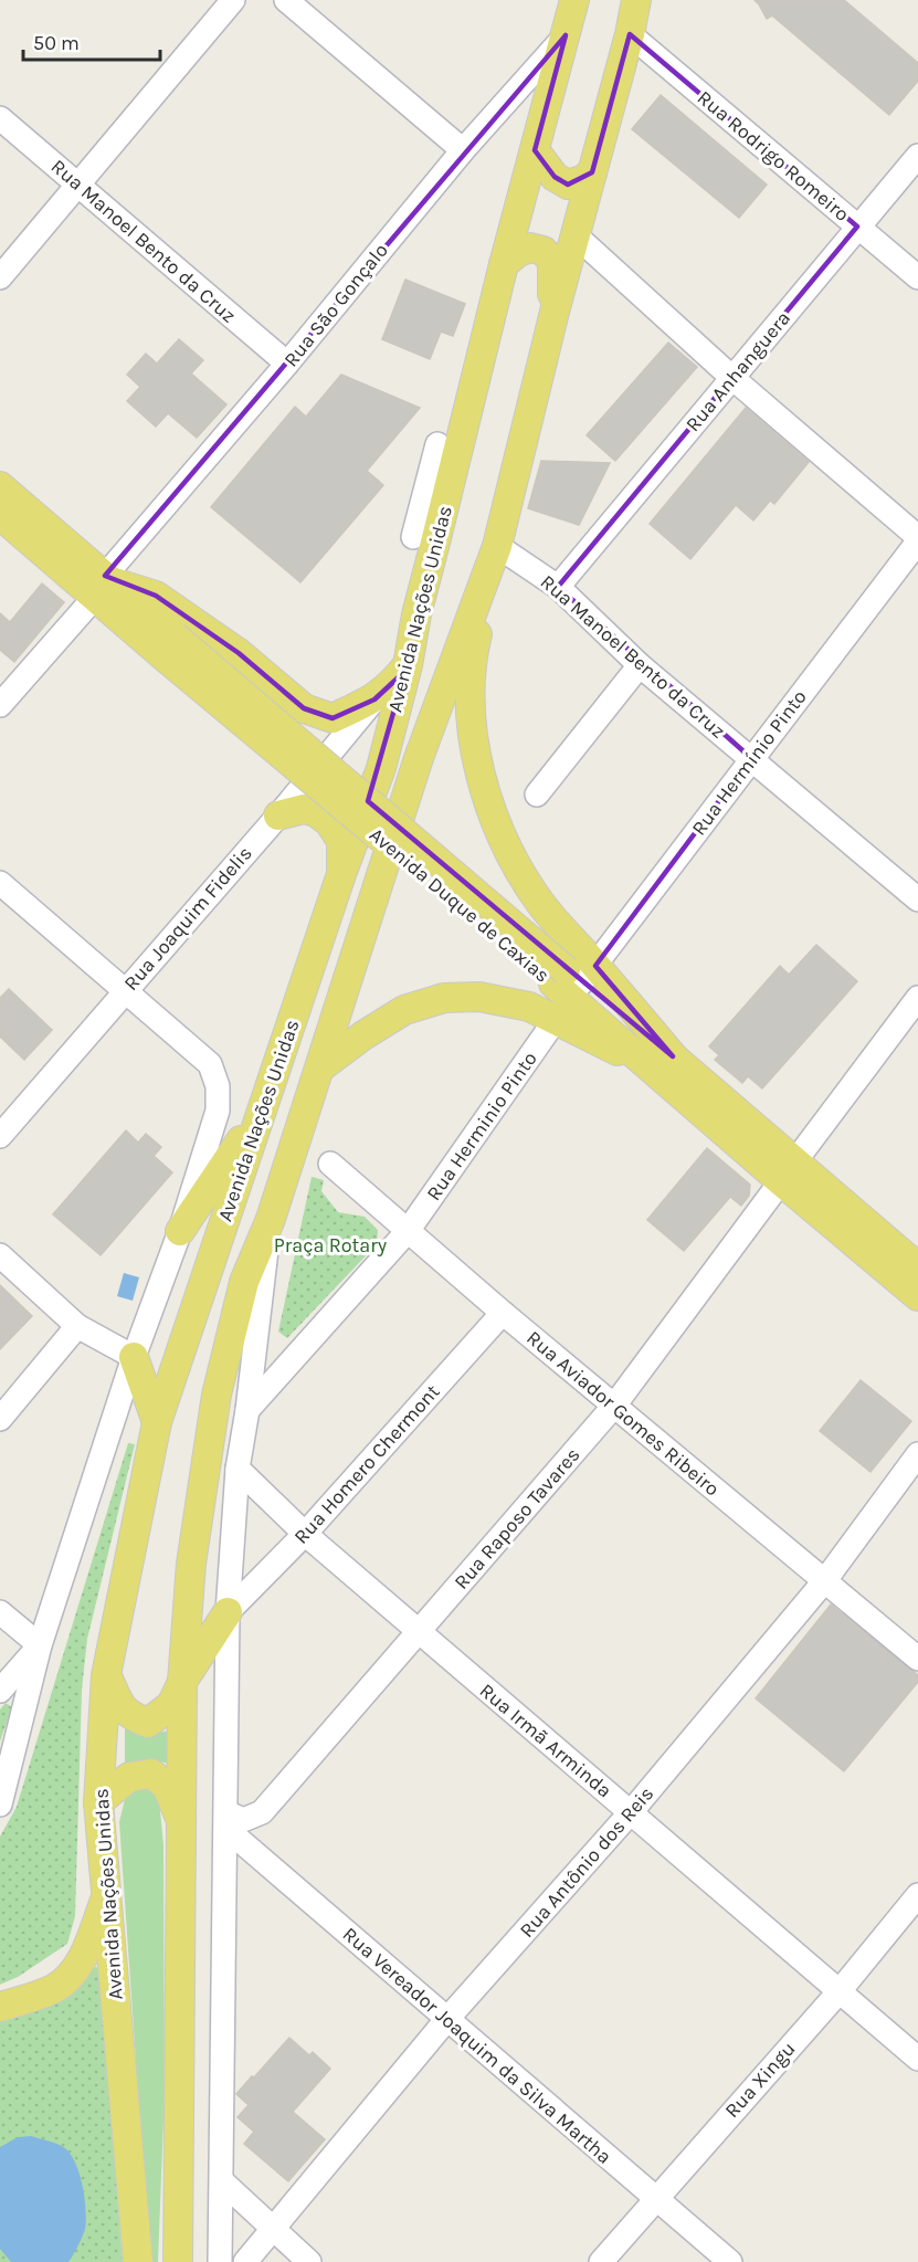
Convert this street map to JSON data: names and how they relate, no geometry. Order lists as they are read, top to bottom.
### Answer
{
  "streets": {
    "main road": ["Avenida Nações Unidas", "Avenida Duque de Caxias"],
    "street": [
      "Rua Rodrigo Romeiro",
      "Rua Manoel Bento da Cruz",
      "Rua São Gonçalo",
      "Rua Anhanguera",
      "Rua Hermínio Pinto",
      "Rua Joaquim Fidelis",
      "Rua Herminio Pinto",
      "Rua Aviador Gomes Ribeiro",
      "Rua Homero Chermont",
      "Rua Raposo Tavares",
      "Rua Irmã Arminda",
      "Rua Antônio dos Reis",
      "Rua Vereador Joaquim da Silva Martha",
      "Rua Xingu"
    ]
  },
  "crossings": [
    ["Rua Rodrigo Romeiro", "Rua Anhanguera"],
    ["Rua Rodrigo Romeiro", "Avenida Nações Unidas"],
    ["Rua Manoel Bento da Cruz", "Rua São Gonçalo"],
    ["Rua Manoel Bento da Cruz", "Rua Anhanguera"],
    ["Rua Manoel Bento da Cruz", "Avenida Nações Unidas"],
    ["Rua Manoel Bento da Cruz", "Rua Hermínio Pinto"],
    ["Rua São Gonçalo", "Avenida Nações Unidas"],
    ["Rua São Gonçalo", "Avenida Duque de Caxias"],
    ["Avenida Nações Unidas", "Rua Joaquim Fidelis"],
    ["Avenida Nações Unidas", "Rua Homero Chermont"],
    ["Avenida Nações Unidas", "Rua Raposo Tavares"],
    ["Avenida Nações Unidas", "Rua Irmã Arminda"],
    ["Avenida Nações Unidas", "Rua Vereador Joaquim da Silva Martha"],
    ["Rua Hermínio Pinto", "Avenida Duque de Caxias"],
    ["Avenida Duque de Caxias", "Rua Raposo Tavares"],
    ["Rua Herminio Pinto", "Rua Aviador Gomes Ribeiro"],
    ["Rua Aviador Gomes Ribeiro", "Rua Homero Chermont"],
    ["Rua Aviador Gomes Ribeiro", "Rua Raposo Tavares"],
    ["Rua Aviador Gomes Ribeiro", "Rua Antônio dos Reis"],
    ["Rua Homero Chermont", "Rua Irmã Arminda"],
    ["Rua Raposo Tavares", "Rua Irmã Arminda"],
    ["Rua Raposo Tavares", "Rua Vereador Joaquim da Silva Martha"],
    ["Rua Irmã Arminda", "Rua Antônio dos Reis"],
    ["Rua Irmã Arminda", "Rua Xingu"],
    ["Rua Antônio dos Reis", "Rua Vereador Joaquim da Silva Martha"],
    ["Rua Vereador Joaquim da Silva Martha", "Rua Xingu"]
  ],
  "parks": ["Praça Rotary"],
  "scale_bar": "50 m"
}
